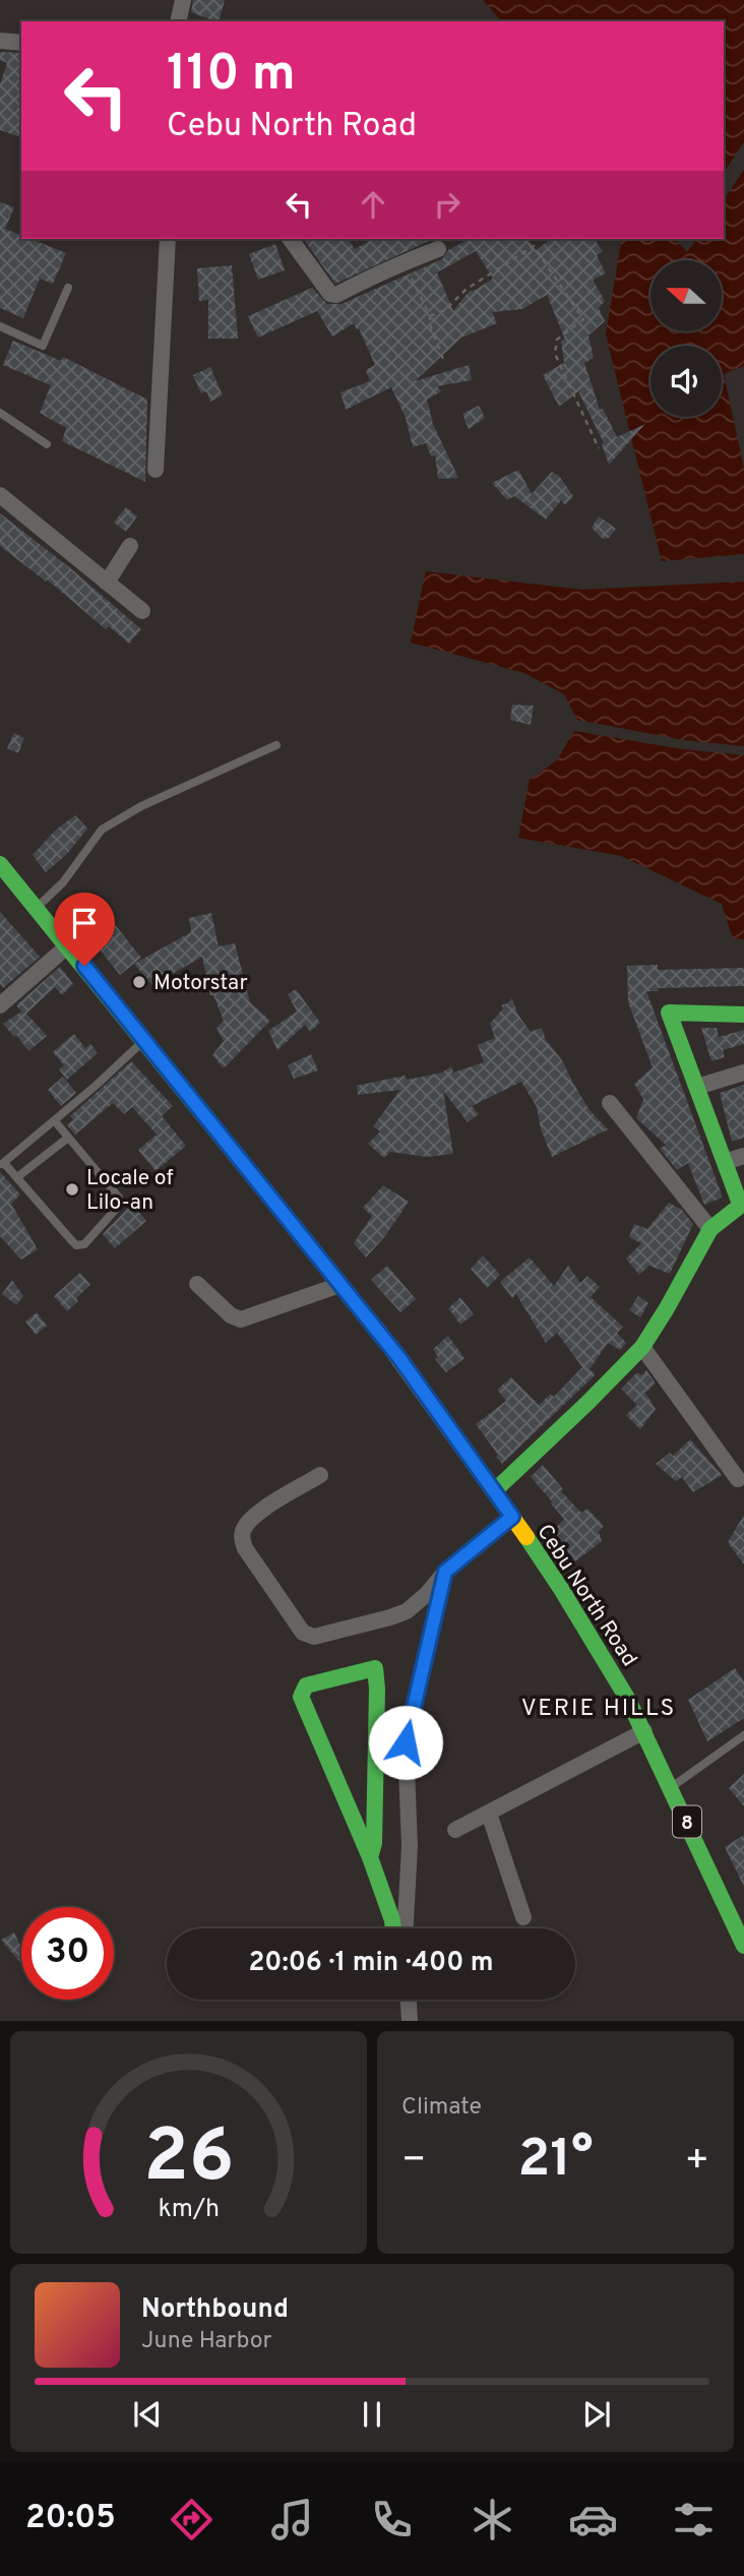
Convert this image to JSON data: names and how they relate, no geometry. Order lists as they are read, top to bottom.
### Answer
{
  "streets": {
    "main road": ["Cebu North Road", "8"]
  },
  "districts": ["VERIE HILLS"],
  "places": ["Motorstar", "Locale of Lilo-an"],
  "north": "left",
  "page": {
    "turn": ["110 m", "Cebu North Road"],
    "limit": "30",
    "trip": "20:06 · 1 min · 400 m",
    "tile": "Climate",
    "heat": ["−", "21°", "+"],
    "song": ["Northbound", "June Harbor"],
    "tabs": "20:05",
    "gauge": ["26", "km/h"]
  }
}
